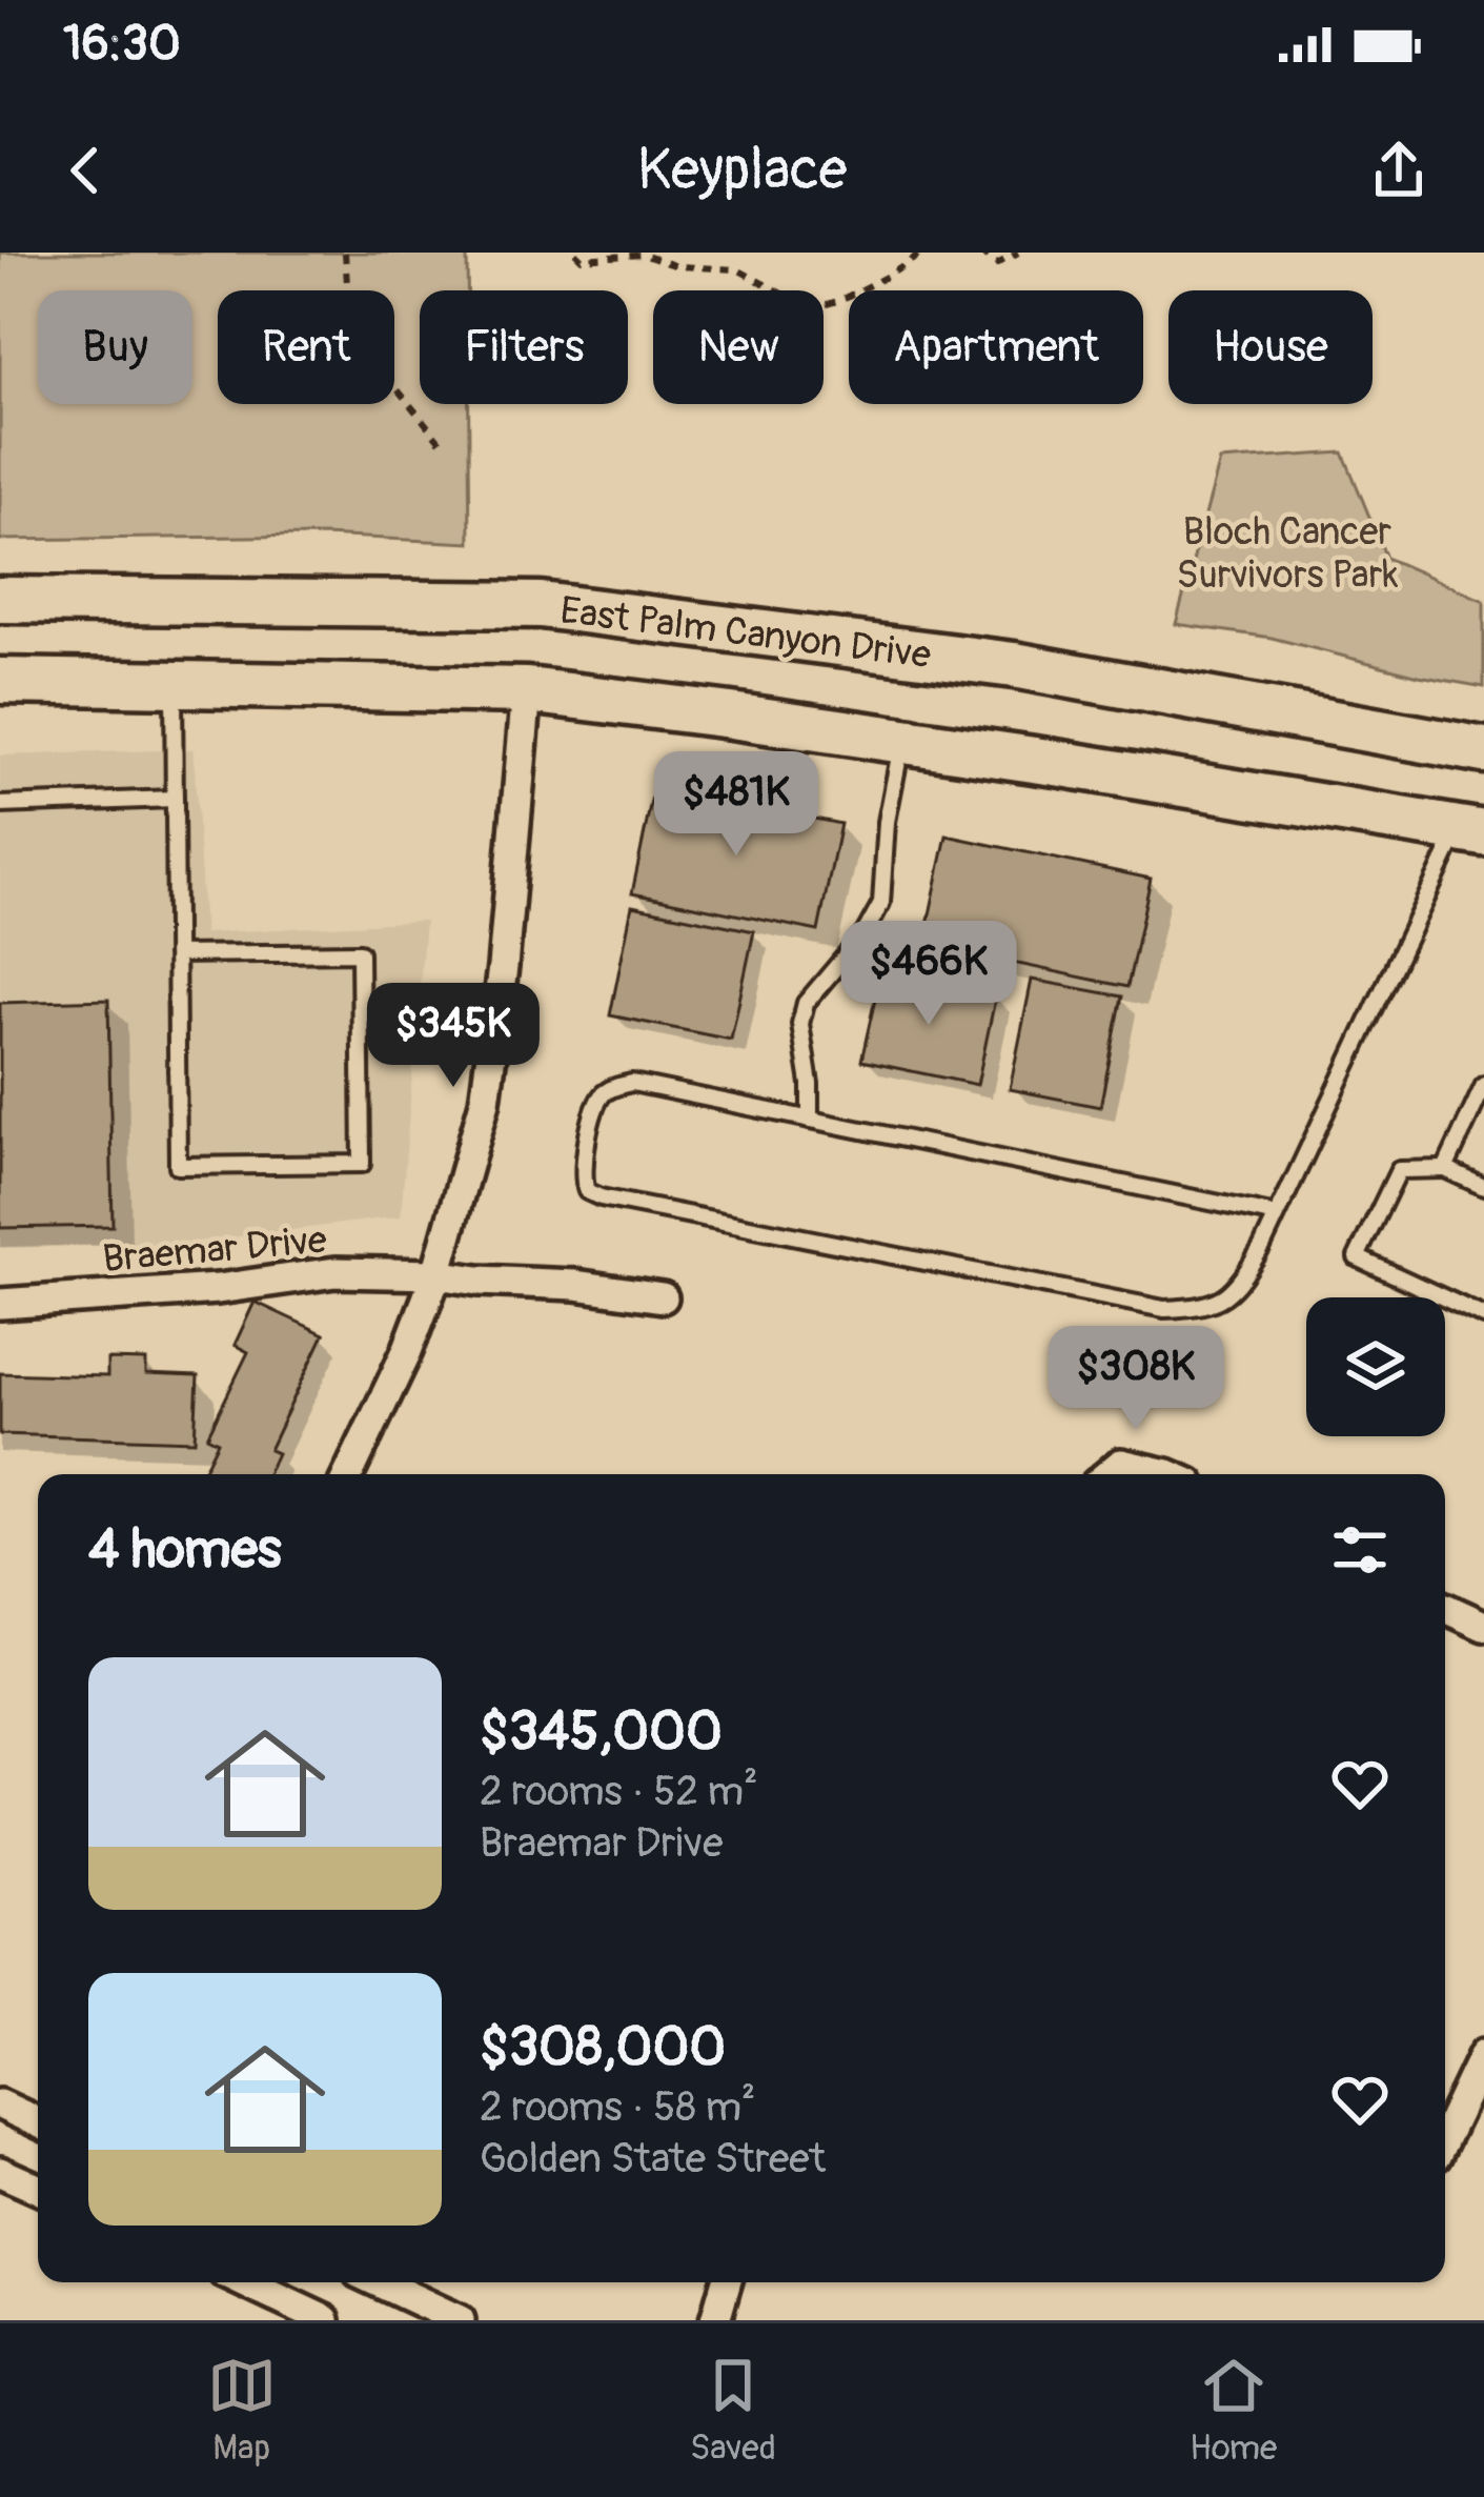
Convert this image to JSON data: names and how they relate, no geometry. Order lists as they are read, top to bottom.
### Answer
{
  "streets": {
    "main road": ["East Palm Canyon Drive"],
    "street": ["Braemar Drive"]
  },
  "parks": ["Bloch Cancer Survivors Park"],
  "page": {
    "status": "16:30",
    "header": "Keyplace",
    "chip": [
      "Buy",
      "Rent",
      "Filters",
      "New",
      "Apartment",
      "House"
    ],
    "price": [
      "$481K",
      "$466K",
      "$345K",
      "$308K"
    ],
    "heading": "4 homes",
    "list": [
      {
        "name": "$345,000",
        "note": "2 rooms · 52 m² · Braemar Drive"
      },
      {
        "name": "$308,000",
        "note": "2 rooms · 58 m² · Golden State Street"
      }
    ],
    "tabs": ["Map", "Saved", "Home"]
  }
}
